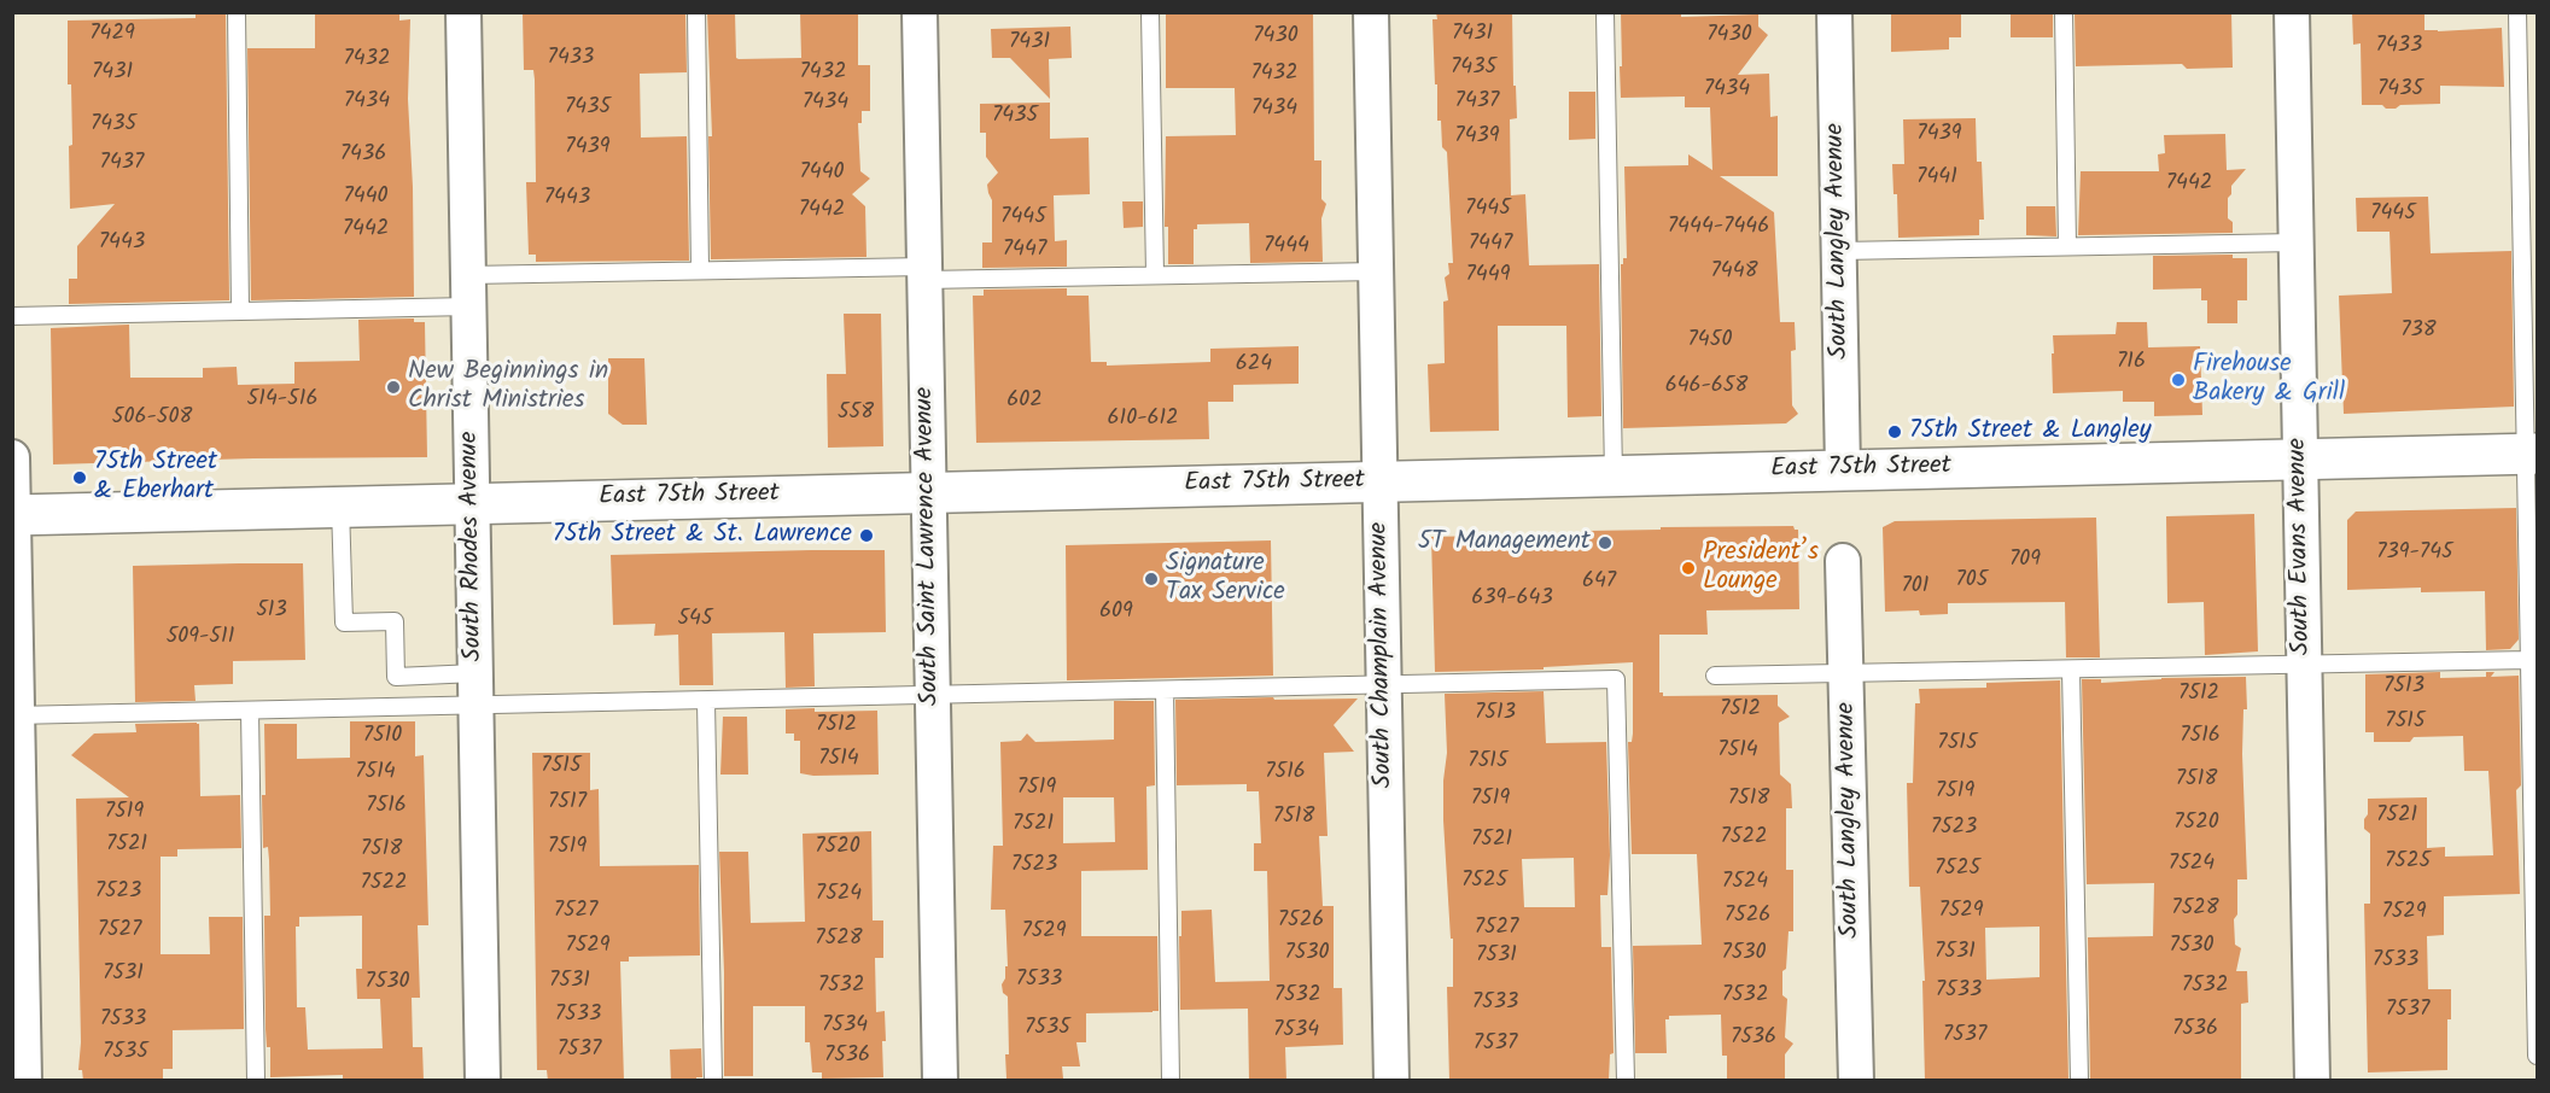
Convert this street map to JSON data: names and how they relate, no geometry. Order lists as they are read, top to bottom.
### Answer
{
  "streets": {
    "street": [
      "South Langley Avenue",
      "East 75th Street",
      "South Rhodes Avenue",
      "South Saint Lawrence Avenue",
      "South Evans Avenue",
      "South Champlain Avenue"
    ]
  },
  "crossings": [
    ["South Langley Avenue", "East 75th Street"],
    ["East 75th Street", "South Rhodes Avenue"],
    ["East 75th Street", "South Saint Lawrence Avenue"],
    ["East 75th Street", "South Evans Avenue"],
    ["East 75th Street", "South Champlain Avenue"]
  ],
  "places": [
    "Firehouse Bakery & Grill",
    "New Beginnings in Christ Ministries",
    "75th Street & Langley",
    "75th Street & Eberhart",
    "75th Street & St. Lawrence",
    "5T Management",
    "President’s Lounge",
    "Signature Tax Service"
  ],
  "house_numbers": [
    "7429",
    "7431",
    "7430",
    "7430",
    "7431",
    "7433",
    "7433",
    "7432",
    "7435",
    "7431",
    "7432",
    "7432",
    "7434",
    "7435",
    "7434",
    "7437",
    "7434",
    "7435",
    "7434",
    "7435",
    "7435",
    "7439",
    "7439",
    "7439",
    "7436",
    "7437",
    "7440",
    "7441",
    "7442",
    "7440",
    "7443",
    "7445",
    "7442",
    "7445",
    "7445",
    "7444-7446",
    "7442",
    "7443",
    "7447",
    "7444",
    "7447",
    "7448",
    "7449",
    "738",
    "7450",
    "716",
    "624",
    "646-658",
    "514-516",
    "602",
    "558",
    "506-508",
    "610-612",
    "739-745",
    "709",
    "705",
    "647",
    "701",
    "639-643",
    "513",
    "609",
    "545",
    "509-511",
    "7513",
    "7512",
    "7512",
    "7513",
    "7515",
    "7512",
    "7510",
    "7516",
    "7515",
    "7514",
    "7514",
    "7515",
    "7515",
    "7514",
    "7516",
    "7518",
    "7519",
    "7519",
    "7519",
    "7518",
    "7517",
    "7516",
    "7519",
    "7521",
    "7518",
    "7520",
    "7521",
    "7523",
    "7522",
    "7521",
    "7521",
    "7519",
    "7520",
    "7518",
    "7525",
    "7524",
    "7523",
    "7525",
    "7525",
    "7524",
    "7522",
    "7523",
    "7524",
    "7528",
    "7527",
    "7529",
    "7529",
    "7526",
    "7526",
    "7527",
    "7527",
    "7529",
    "7528",
    "7529",
    "7530",
    "7531",
    "7530",
    "7530",
    "7531",
    "7533",
    "7531",
    "7533",
    "7531",
    "7530",
    "7532",
    "7532",
    "7533",
    "7532",
    "7532",
    "7533",
    "7537",
    "7533",
    "7533",
    "7534",
    "7535",
    "7536",
    "7534",
    "7537",
    "7536",
    "7537",
    "7537",
    "7535",
    "7536"
  ]
}
